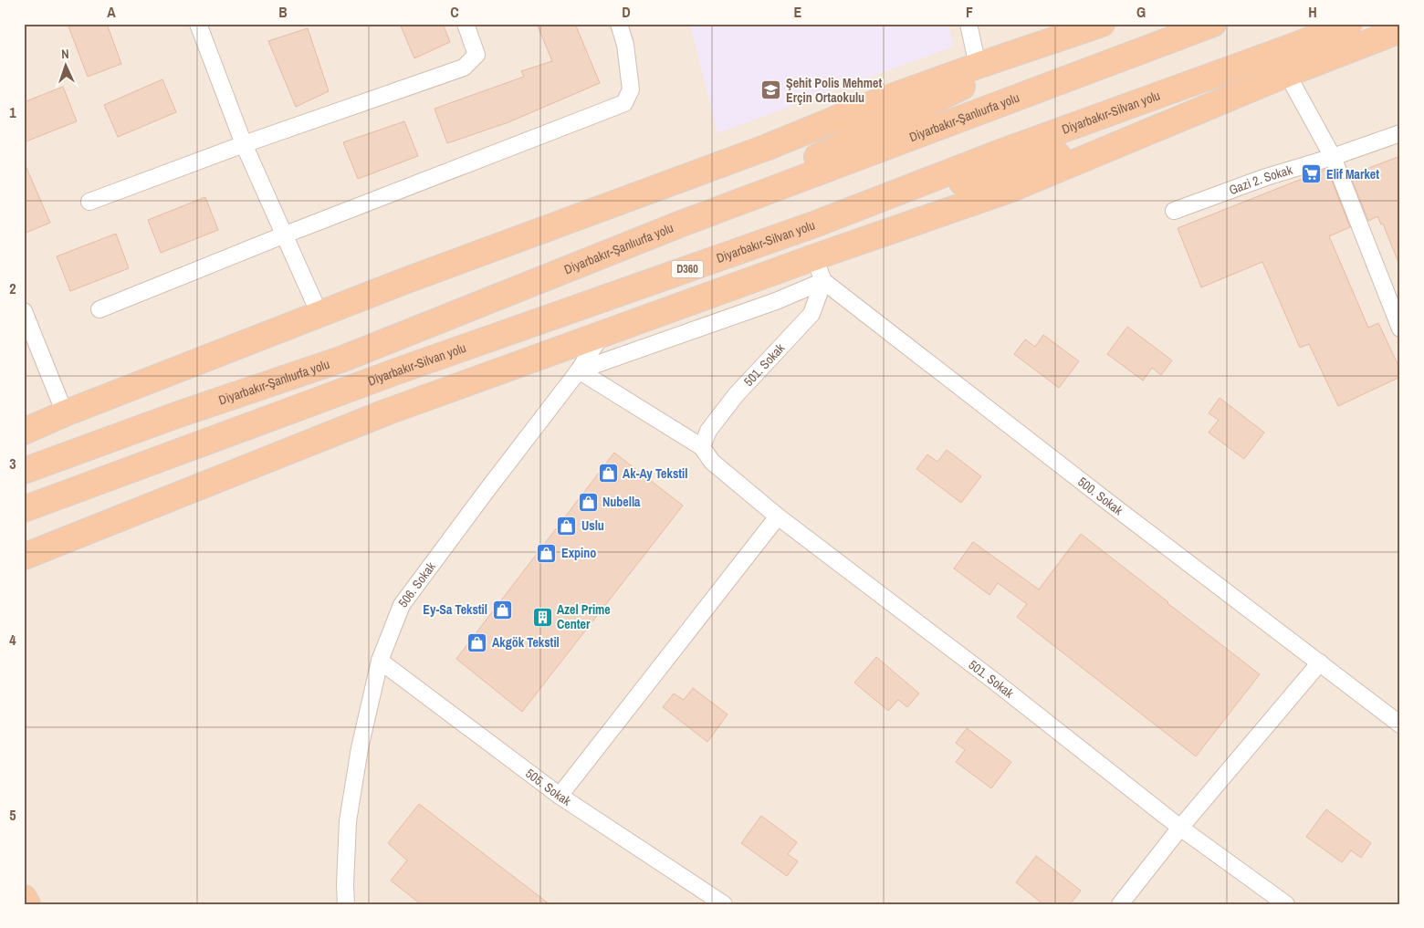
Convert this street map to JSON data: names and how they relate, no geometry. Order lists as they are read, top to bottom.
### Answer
{
  "streets": {
    "highway": ["Diyarbakır-Silvan yolu", "Diyarbakır-Şanlıurfa yolu", "D360"],
    "street": [
      "Gazi 2. Sokak",
      "501. Sokak",
      "500. Sokak",
      "506. Sokak",
      "505. Sokak"
    ]
  },
  "crossings": [
    ["501. Sokak", "500. Sokak"],
    ["501. Sokak", "506. Sokak"],
    ["506. Sokak", "505. Sokak"]
  ],
  "places": {
    "school or university": ["Şehit Polis Mehmet Erçin Ortaokulu"],
    "supermarket": ["Elif Market"],
    "shop": [
      "Ak-Ay Tekstil",
      "Nubella",
      "Uslu",
      "Expino",
      "Ey-Sa Tekstil",
      "Akgök Tekstil"
    ],
    "building": ["Azel Prime Center"]
  },
  "north": "top",
  "grid": {
    "columns": [
      "A",
      "B",
      "C",
      "D",
      "E",
      "F",
      "G",
      "H"
    ],
    "rows": [
      "1",
      "2",
      "3",
      "4",
      "5"
    ]
  }
}
